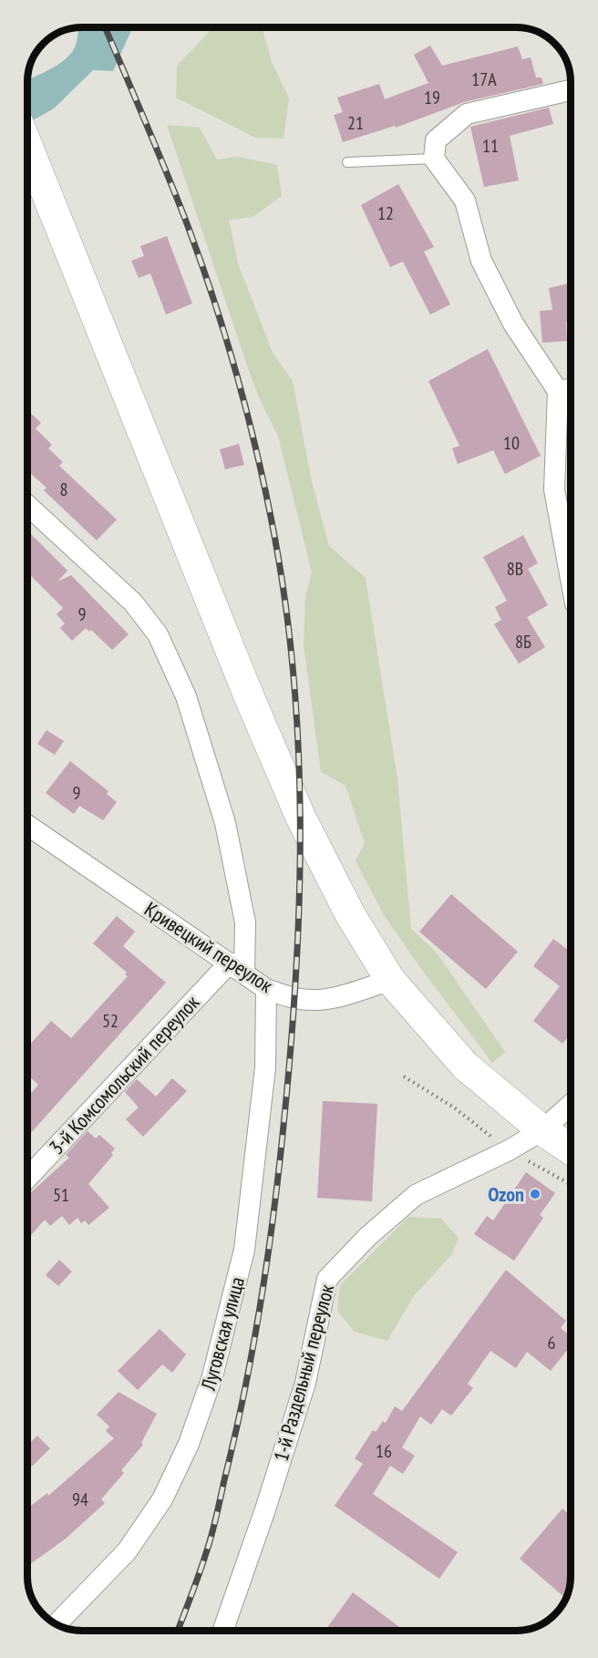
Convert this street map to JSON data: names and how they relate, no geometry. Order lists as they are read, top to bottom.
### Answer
{
  "streets": {
    "street": [
      "Кривецкий переулок",
      "3-й Комсомольский переулок",
      "Луговская улица",
      "1-й Раздельный переулок"
    ]
  },
  "crossings": [
    ["Кривецкий переулок", "3-й Комсомольский переулок"],
    ["Кривецкий переулок", "Луговская улица"]
  ],
  "places": ["Ozon"],
  "house_numbers": [
    "17А",
    "19",
    "21",
    "11",
    "12",
    "10",
    "8",
    "8В",
    "9",
    "8Б",
    "9",
    "52",
    "51",
    "6",
    "16",
    "94"
  ]
}
